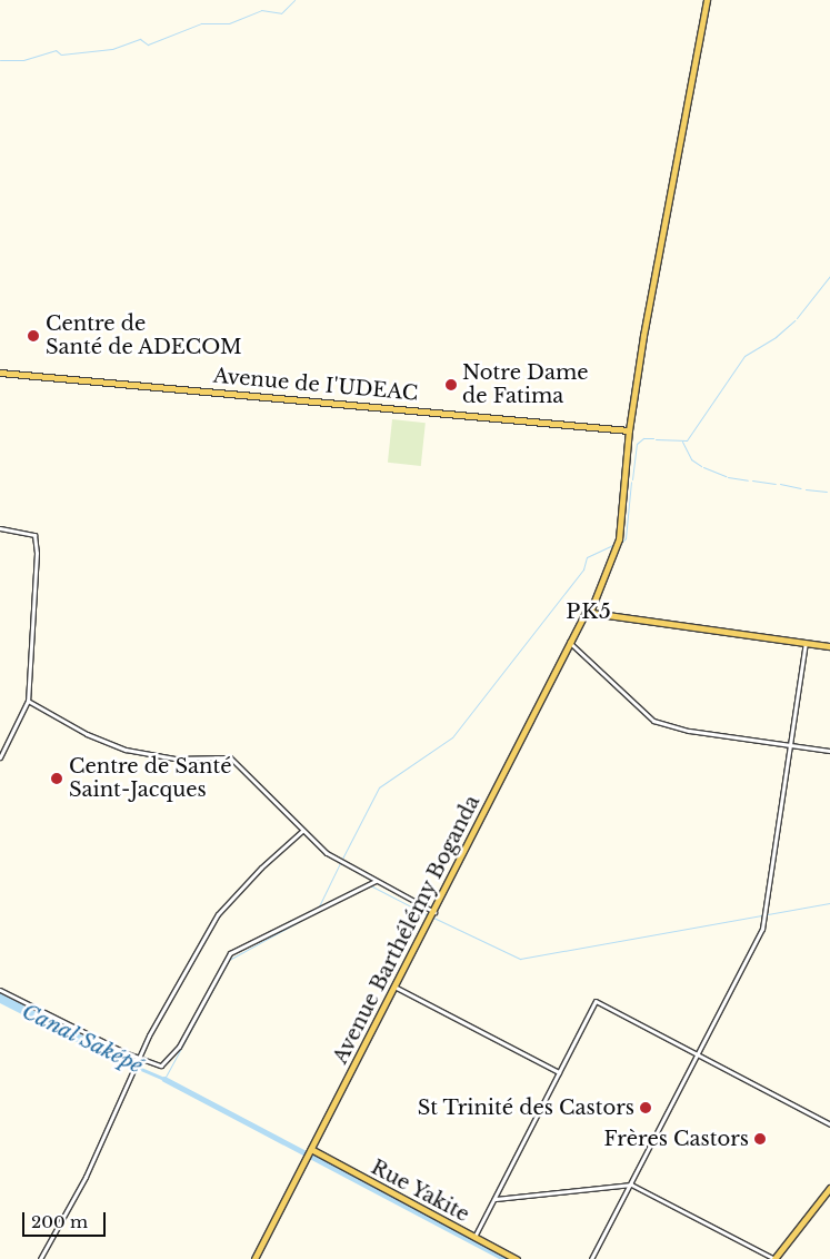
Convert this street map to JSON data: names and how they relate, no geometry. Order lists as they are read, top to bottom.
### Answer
{
  "streets": {
    "main road": ["Avenue de I'UDEAC", "Avenue Barthélémy Boganda", "Rue Yakite"]
  },
  "crossings": [
    ["Avenue de I'UDEAC", "Avenue Barthélémy Boganda"],
    ["Avenue Barthélémy Boganda", "Rue Yakite"]
  ],
  "districts": ["PK5"],
  "water": ["Canal Saképé"],
  "places": [
    "Centre de Santé de ADECOM",
    "Notre Dame de Fatima",
    "Centre de Santé Saint-Jacques",
    "St Trinité des Castors",
    "Frères Castors"
  ],
  "scale_bar": "200 m"
}
